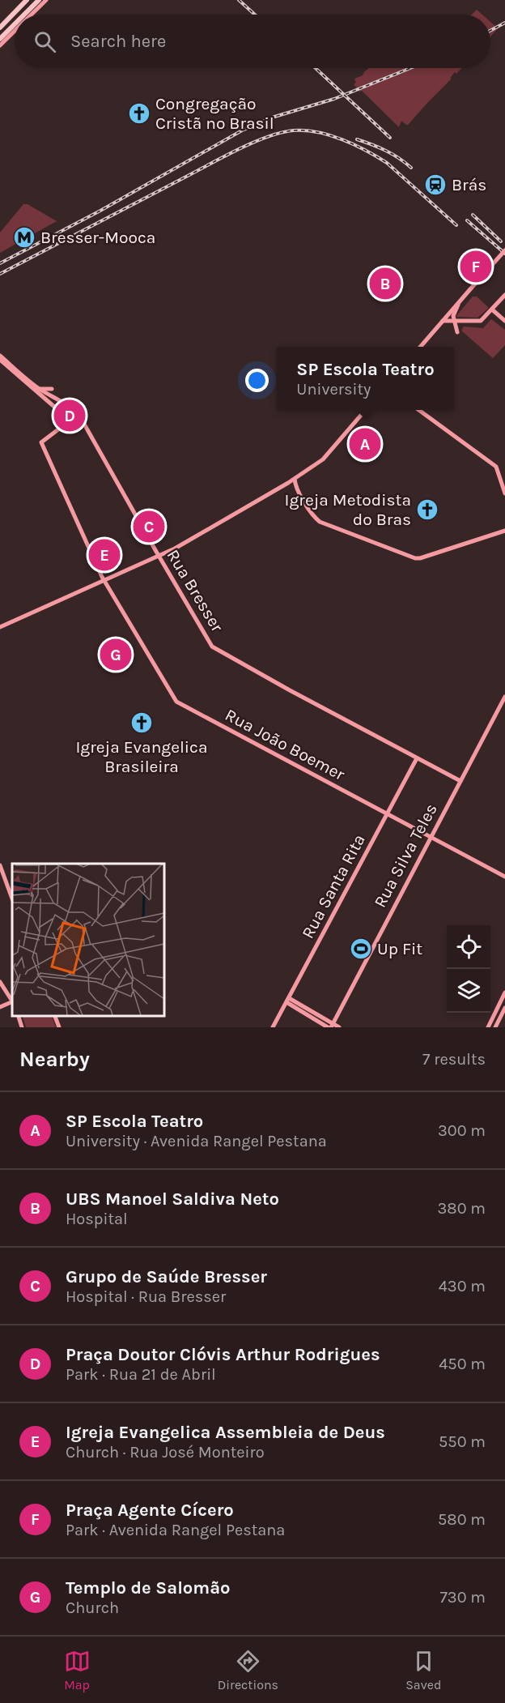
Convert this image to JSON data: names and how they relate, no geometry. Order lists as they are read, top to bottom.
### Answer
{
  "streets": {
    "main road": [
      "Rua Bresser",
      "Rua João Boemer",
      "Rua Silva Teles",
      "Rua Santa Rita"
    ]
  },
  "crossings": [
    ["Rua Bresser", "Rua João Boemer"],
    ["Rua Bresser", "Rua Silva Teles"],
    ["Rua Bresser", "Rua Santa Rita"],
    ["Rua João Boemer", "Rua Silva Teles"],
    ["Rua João Boemer", "Rua Santa Rita"]
  ],
  "places": {
    "church": ["Congregação Cristã no Brasil", "Igreja Metodista do Bras", "Igreja Evangelica Brasileira"],
    "station": ["Brás"],
    "metro station": ["Bresser-Mooca"],
    "sports": ["Up Fit"]
  },
  "page": {
    "search": "Search here",
    "pins": [
      "F",
      "B",
      "D",
      "A",
      "C",
      "E",
      "G"
    ],
    "popup": ["SP Escola Teatro", "University"],
    "heading": ["Nearby", "7 results"],
    "list": [
      {
        "mark": "A",
        "name": "SP Escola Teatro",
        "note": "University · Avenida Rangel Pestana",
        "value": "300 m"
      },
      {
        "mark": "B",
        "name": "UBS Manoel Saldiva Neto",
        "note": "Hospital",
        "value": "380 m"
      },
      {
        "mark": "C",
        "name": "Grupo de Saúde Bresser",
        "note": "Hospital · Rua Bresser",
        "value": "430 m"
      },
      {
        "mark": "D",
        "name": "Praça Doutor Clóvis Arthur Rodrigues",
        "note": "Park · Rua 21 de Abril",
        "value": "450 m"
      },
      {
        "mark": "E",
        "name": "Igreja Evangelica Assembleia de Deus",
        "note": "Church · Rua José Monteiro",
        "value": "550 m"
      },
      {
        "mark": "F",
        "name": "Praça Agente Cícero",
        "note": "Park · Avenida Rangel Pestana",
        "value": "580 m"
      },
      {
        "mark": "G",
        "name": "Templo de Salomão",
        "note": "Church",
        "value": "730 m"
      }
    ],
    "nav": ["Map", "Directions", "Saved"]
  }
}
